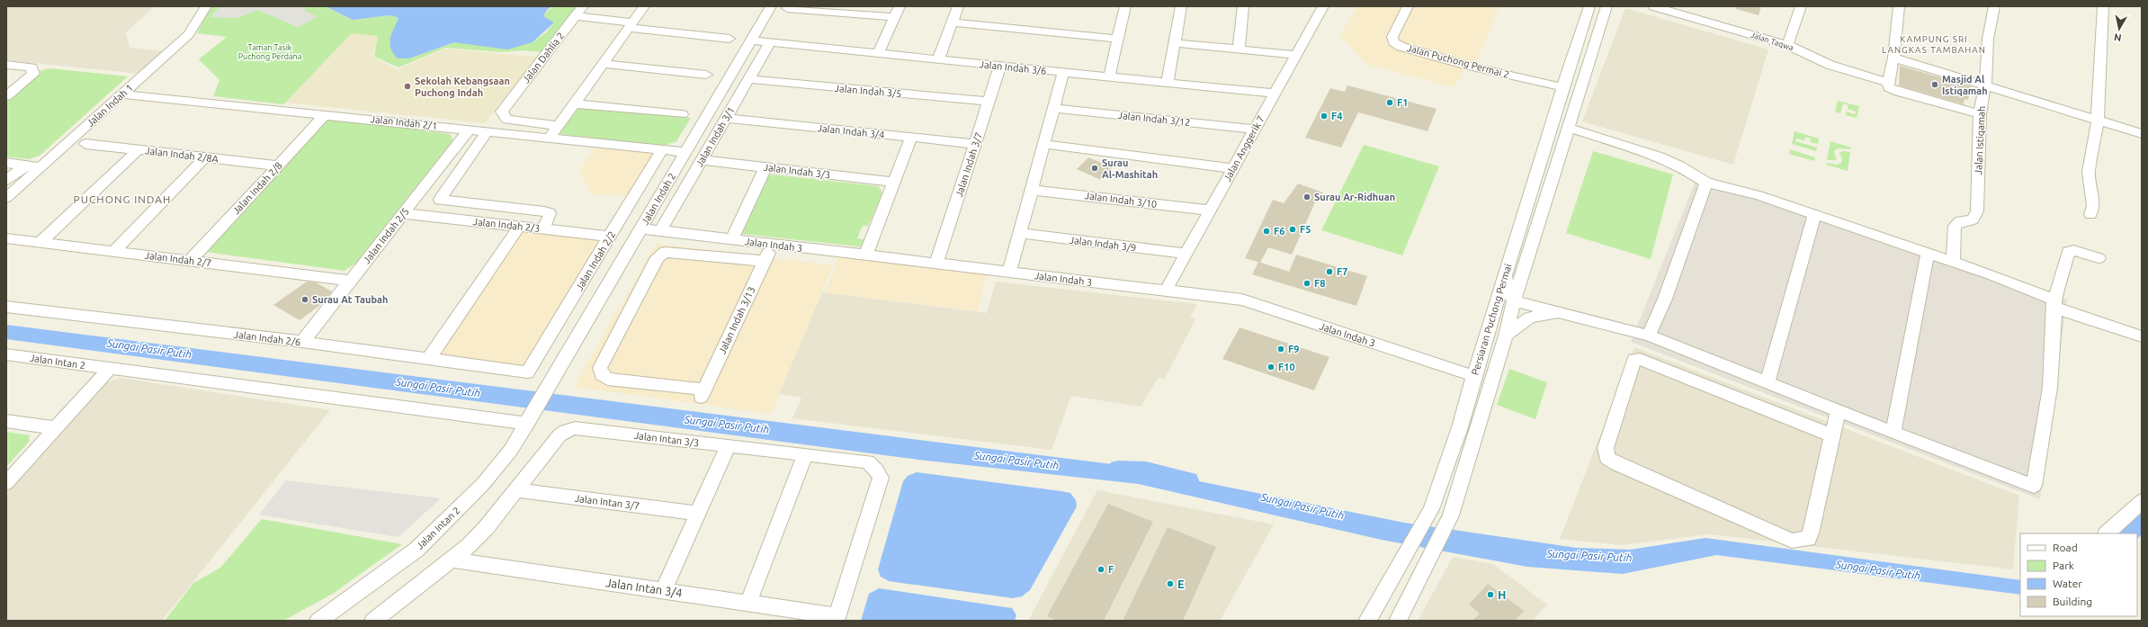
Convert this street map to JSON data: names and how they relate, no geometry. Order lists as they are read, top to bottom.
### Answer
{
  "streets": {
    "street": [
      "Jalan Taqwa",
      "Jalan Dahlia 2",
      "Jalan Puchong Permai 2",
      "Jalan Indah 3/6",
      "Jalan Indah 3/5",
      "Jalan Indah 1",
      "Jalan Indah 3/12",
      "Jalan Indah 2/1",
      "Jalan Indah 3/4",
      "Jalan Indah 3/1",
      "Jalan Istiqamah",
      "Jalan Anggerik 7",
      "Jalan Indah 2/8A",
      "Jalan Indah 3/7",
      "Jalan Indah 3/3",
      "Jalan Indah 2/8",
      "Jalan Indah 2",
      "Jalan Indah 3/10",
      "Jalan Indah 2/3",
      "Jalan Indah 2/5",
      "Jalan Indah 3/9",
      "Jalan Indah 3",
      "Jalan Indah 2/7",
      "Jalan Indah 2/2",
      "Persiaran Puchong Permai",
      "Jalan Indah 3/13",
      "Jalan Indah 2/6",
      "Jalan Intan 2",
      "Jalan Intan 3/3",
      "Jalan Intan 3/7",
      "Jalan Intan 3/4"
    ]
  },
  "crossings": [
    ["Jalan Taqwa", "Jalan Istiqamah"],
    ["Jalan Puchong Permai 2", "Persiaran Puchong Permai"],
    ["Jalan Indah 3/6", "Jalan Indah 3/1"],
    ["Jalan Indah 3/6", "Jalan Anggerik 7"],
    ["Jalan Indah 3/6", "Jalan Indah 3/7"],
    ["Jalan Indah 3/6", "Jalan Indah 2"],
    ["Jalan Indah 3/5", "Jalan Indah 3/1"],
    ["Jalan Indah 3/5", "Jalan Indah 3/7"],
    ["Jalan Indah 1", "Jalan Indah 2/1"],
    ["Jalan Indah 3/12", "Jalan Anggerik 7"],
    ["Jalan Indah 2/1", "Jalan Indah 2/8"],
    ["Jalan Indah 2/1", "Jalan Indah 2"],
    ["Jalan Indah 2/1", "Jalan Indah 2/5"],
    ["Jalan Indah 2/1", "Jalan Indah 2/2"],
    ["Jalan Indah 3/4", "Jalan Indah 3/1"],
    ["Jalan Indah 3/4", "Jalan Indah 3/7"],
    ["Jalan Indah 3/1", "Jalan Indah 3/3"],
    ["Jalan Indah 3/1", "Jalan Indah 3"],
    ["Jalan Anggerik 7", "Jalan Indah 3/10"],
    ["Jalan Anggerik 7", "Jalan Indah 3/9"],
    ["Jalan Anggerik 7", "Jalan Indah 3"],
    ["Jalan Indah 2/8A", "Jalan Indah 2/8"],
    ["Jalan Indah 3/7", "Jalan Indah 3"],
    ["Jalan Indah 2/8", "Jalan Indah 2/7"],
    ["Jalan Indah 2", "Jalan Indah 3"],
    ["Jalan Indah 2", "Jalan Intan 2"],
    ["Jalan Indah 2/3", "Jalan Indah 2/5"],
    ["Jalan Indah 2/3", "Jalan Indah 2/2"],
    ["Jalan Indah 2/5", "Jalan Indah 2/7"],
    ["Jalan Indah 2/5", "Jalan Indah 2/6"],
    ["Jalan Indah 3", "Persiaran Puchong Permai"],
    ["Jalan Indah 3", "Jalan Indah 3/13"],
    ["Jalan Indah 2/2", "Jalan Indah 2/6"],
    ["Jalan Intan 3/3", "Jalan Intan 3/7"],
    ["Jalan Intan 3/3", "Jalan Intan 3/4"]
  ],
  "districts": ["KAMPUNG SRI LANGKAS TAMBAHAN", "PUCHONG INDAH"],
  "water": ["Sungai Pasir Putih"],
  "parks": ["Taman Tasik Puchong Perdana"],
  "places": [
    "Masjid Al Istiqamah",
    "Sekolah Kebangsaan Puchong Indah",
    "F1",
    "F4",
    "Surau Al-Mashitah",
    "Surau Ar-Ridhuan",
    "F5",
    "F6",
    "F7",
    "F8",
    "Surau At Taubah",
    "F9",
    "F10",
    "F",
    "E",
    "H"
  ],
  "legend": [
    "Road",
    "Park",
    "Water",
    "Building"
  ],
  "north": "bottom"
}
